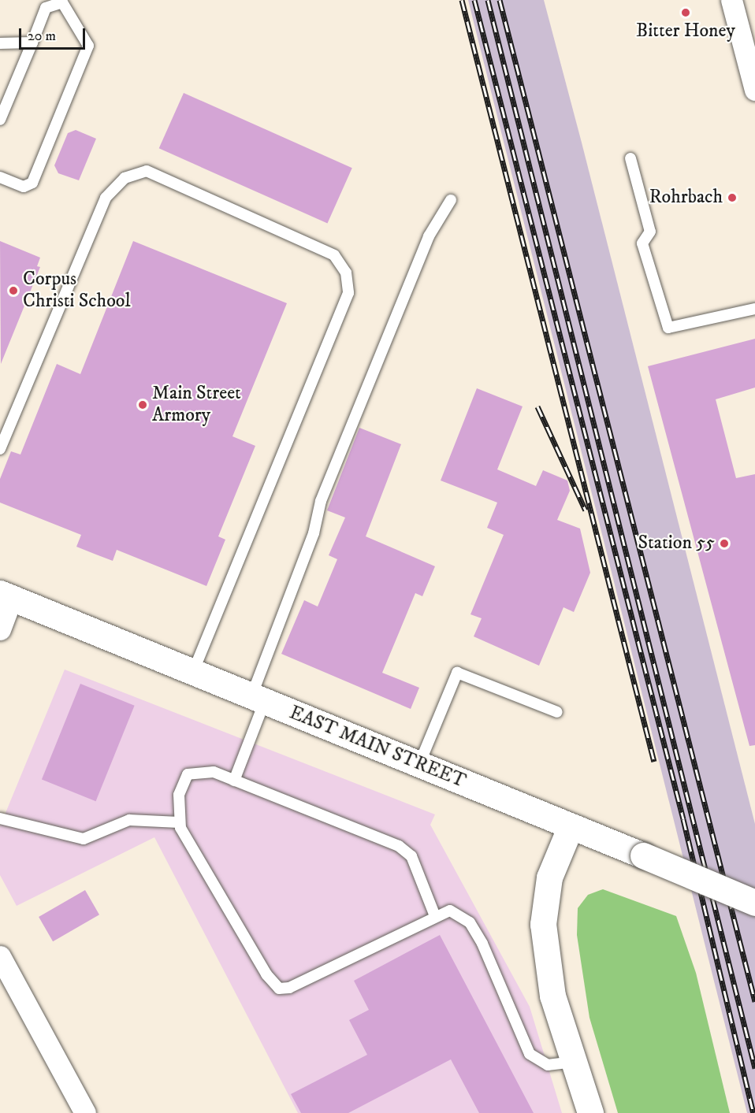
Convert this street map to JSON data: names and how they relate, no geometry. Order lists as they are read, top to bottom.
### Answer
{
  "streets": {
    "main road": ["EAST MAIN STREET"]
  },
  "places": [
    "Bitter Honey",
    "Rohrbach",
    "Corpus Christi School",
    "Main Street Armory",
    "Station 55"
  ],
  "scale_bar": "20 m"
}
